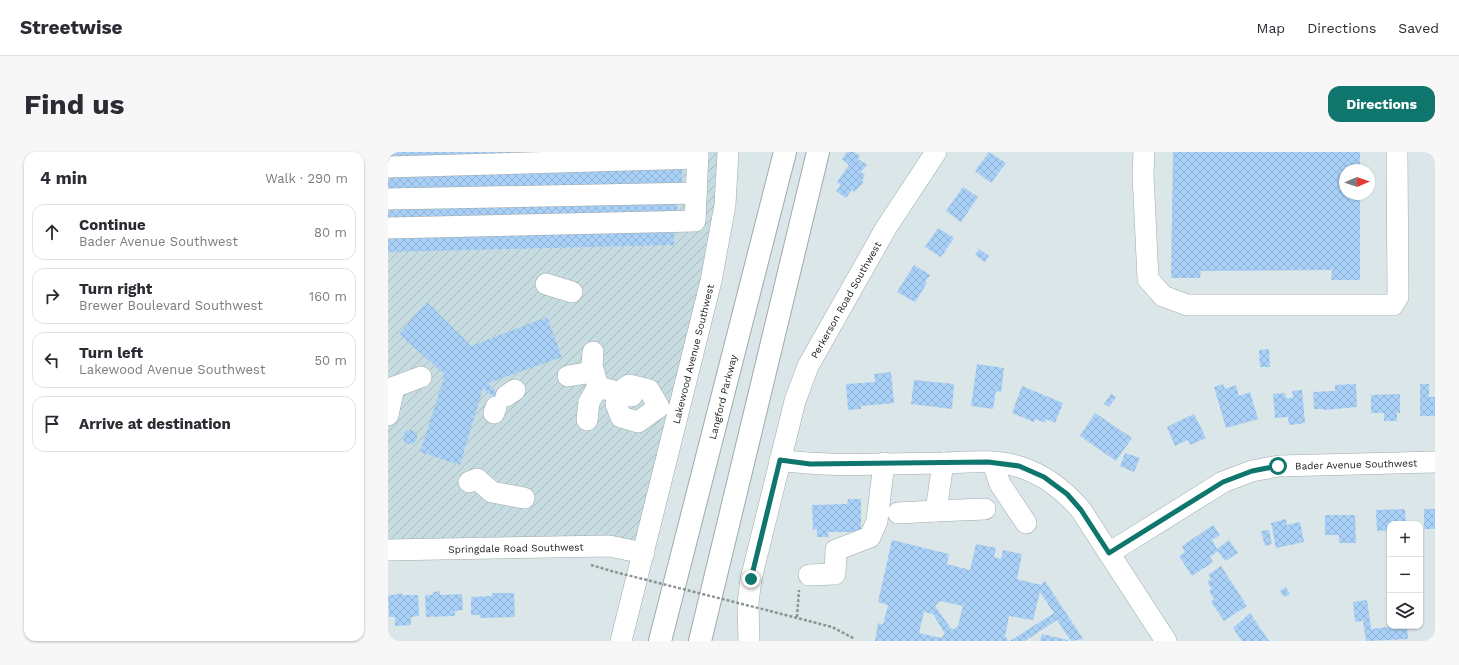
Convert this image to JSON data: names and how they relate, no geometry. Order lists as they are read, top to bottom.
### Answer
{
  "streets": {
    "highway": ["Langford Parkway"],
    "street": [
      "Perkerson Road Southwest",
      "Lakewood Avenue Southwest",
      "Bader Avenue Southwest",
      "Springdale Road Southwest"
    ]
  },
  "crossings": [
    ["Lakewood Avenue Southwest", "Springdale Road Southwest"]
  ],
  "north": "right",
  "page": {
    "header": "Streetwise",
    "nav": ["Map", "Directions", "Saved"],
    "buttons": "Directions",
    "title": "Find us",
    "heading": ["4 min", "Walk · 290 m"],
    "list": [
      ["Continue", "Bader Avenue Southwest", "80 m"],
      ["Turn right", "Brewer Boulevard Southwest", "160 m"],
      ["Turn left", "Lakewood Avenue Southwest", "50 m"],
      "Arrive at destination"
    ],
    "map_buttons": ["+", "−"]
  }
}
